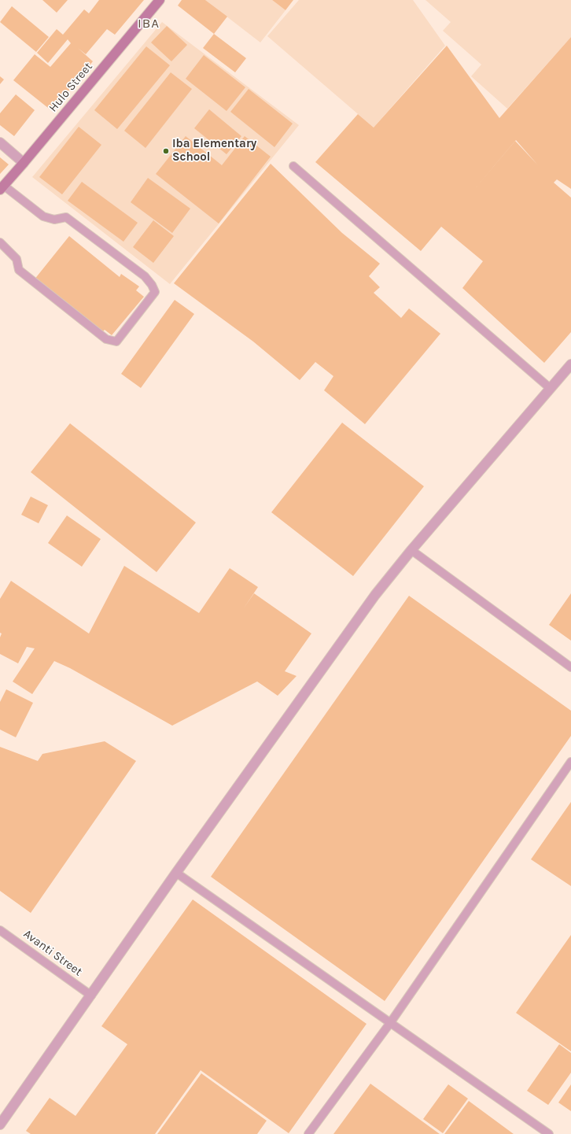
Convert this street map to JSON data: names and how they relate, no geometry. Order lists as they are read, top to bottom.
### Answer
{
  "streets": {
    "street": ["Hulo Street"],
    "lane": ["Avanti Street"]
  },
  "districts": ["IBA"],
  "places": ["Iba Elementary School"]
}
